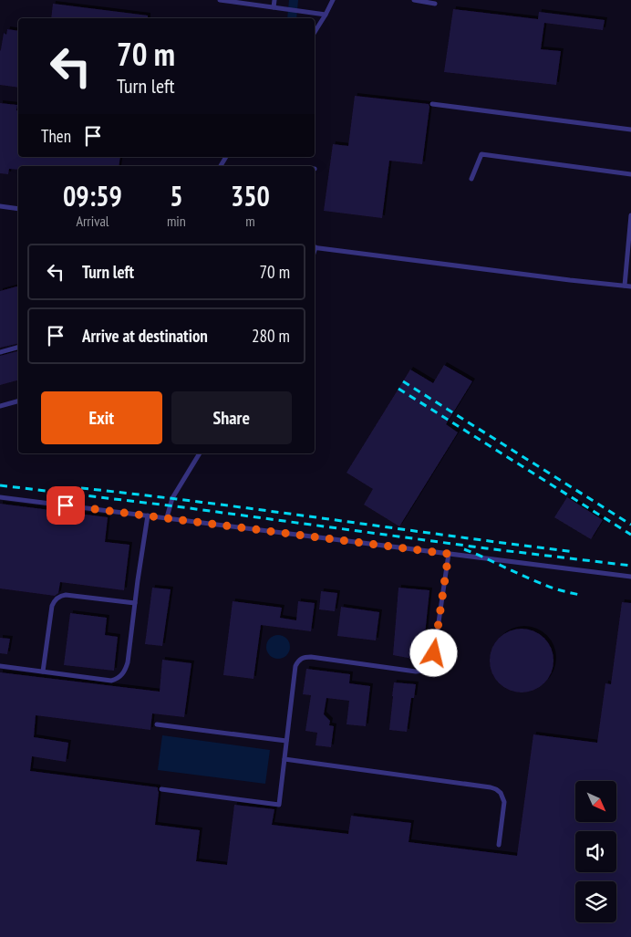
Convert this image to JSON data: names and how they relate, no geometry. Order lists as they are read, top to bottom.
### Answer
{
  "north": "bottom right",
  "page": {
    "turn": ["70 m", "Turn left"],
    "then": "Then",
    "eta": [
      "09:59",
      "Arrival",
      "5",
      "min",
      "350",
      "m"
    ],
    "list": [
      {
        "name": "Turn left",
        "value": "70 m"
      },
      {
        "name": "Arrive at destination",
        "value": "280 m"
      }
    ],
    "buttons": ["Exit", "Share"]
  }
}
